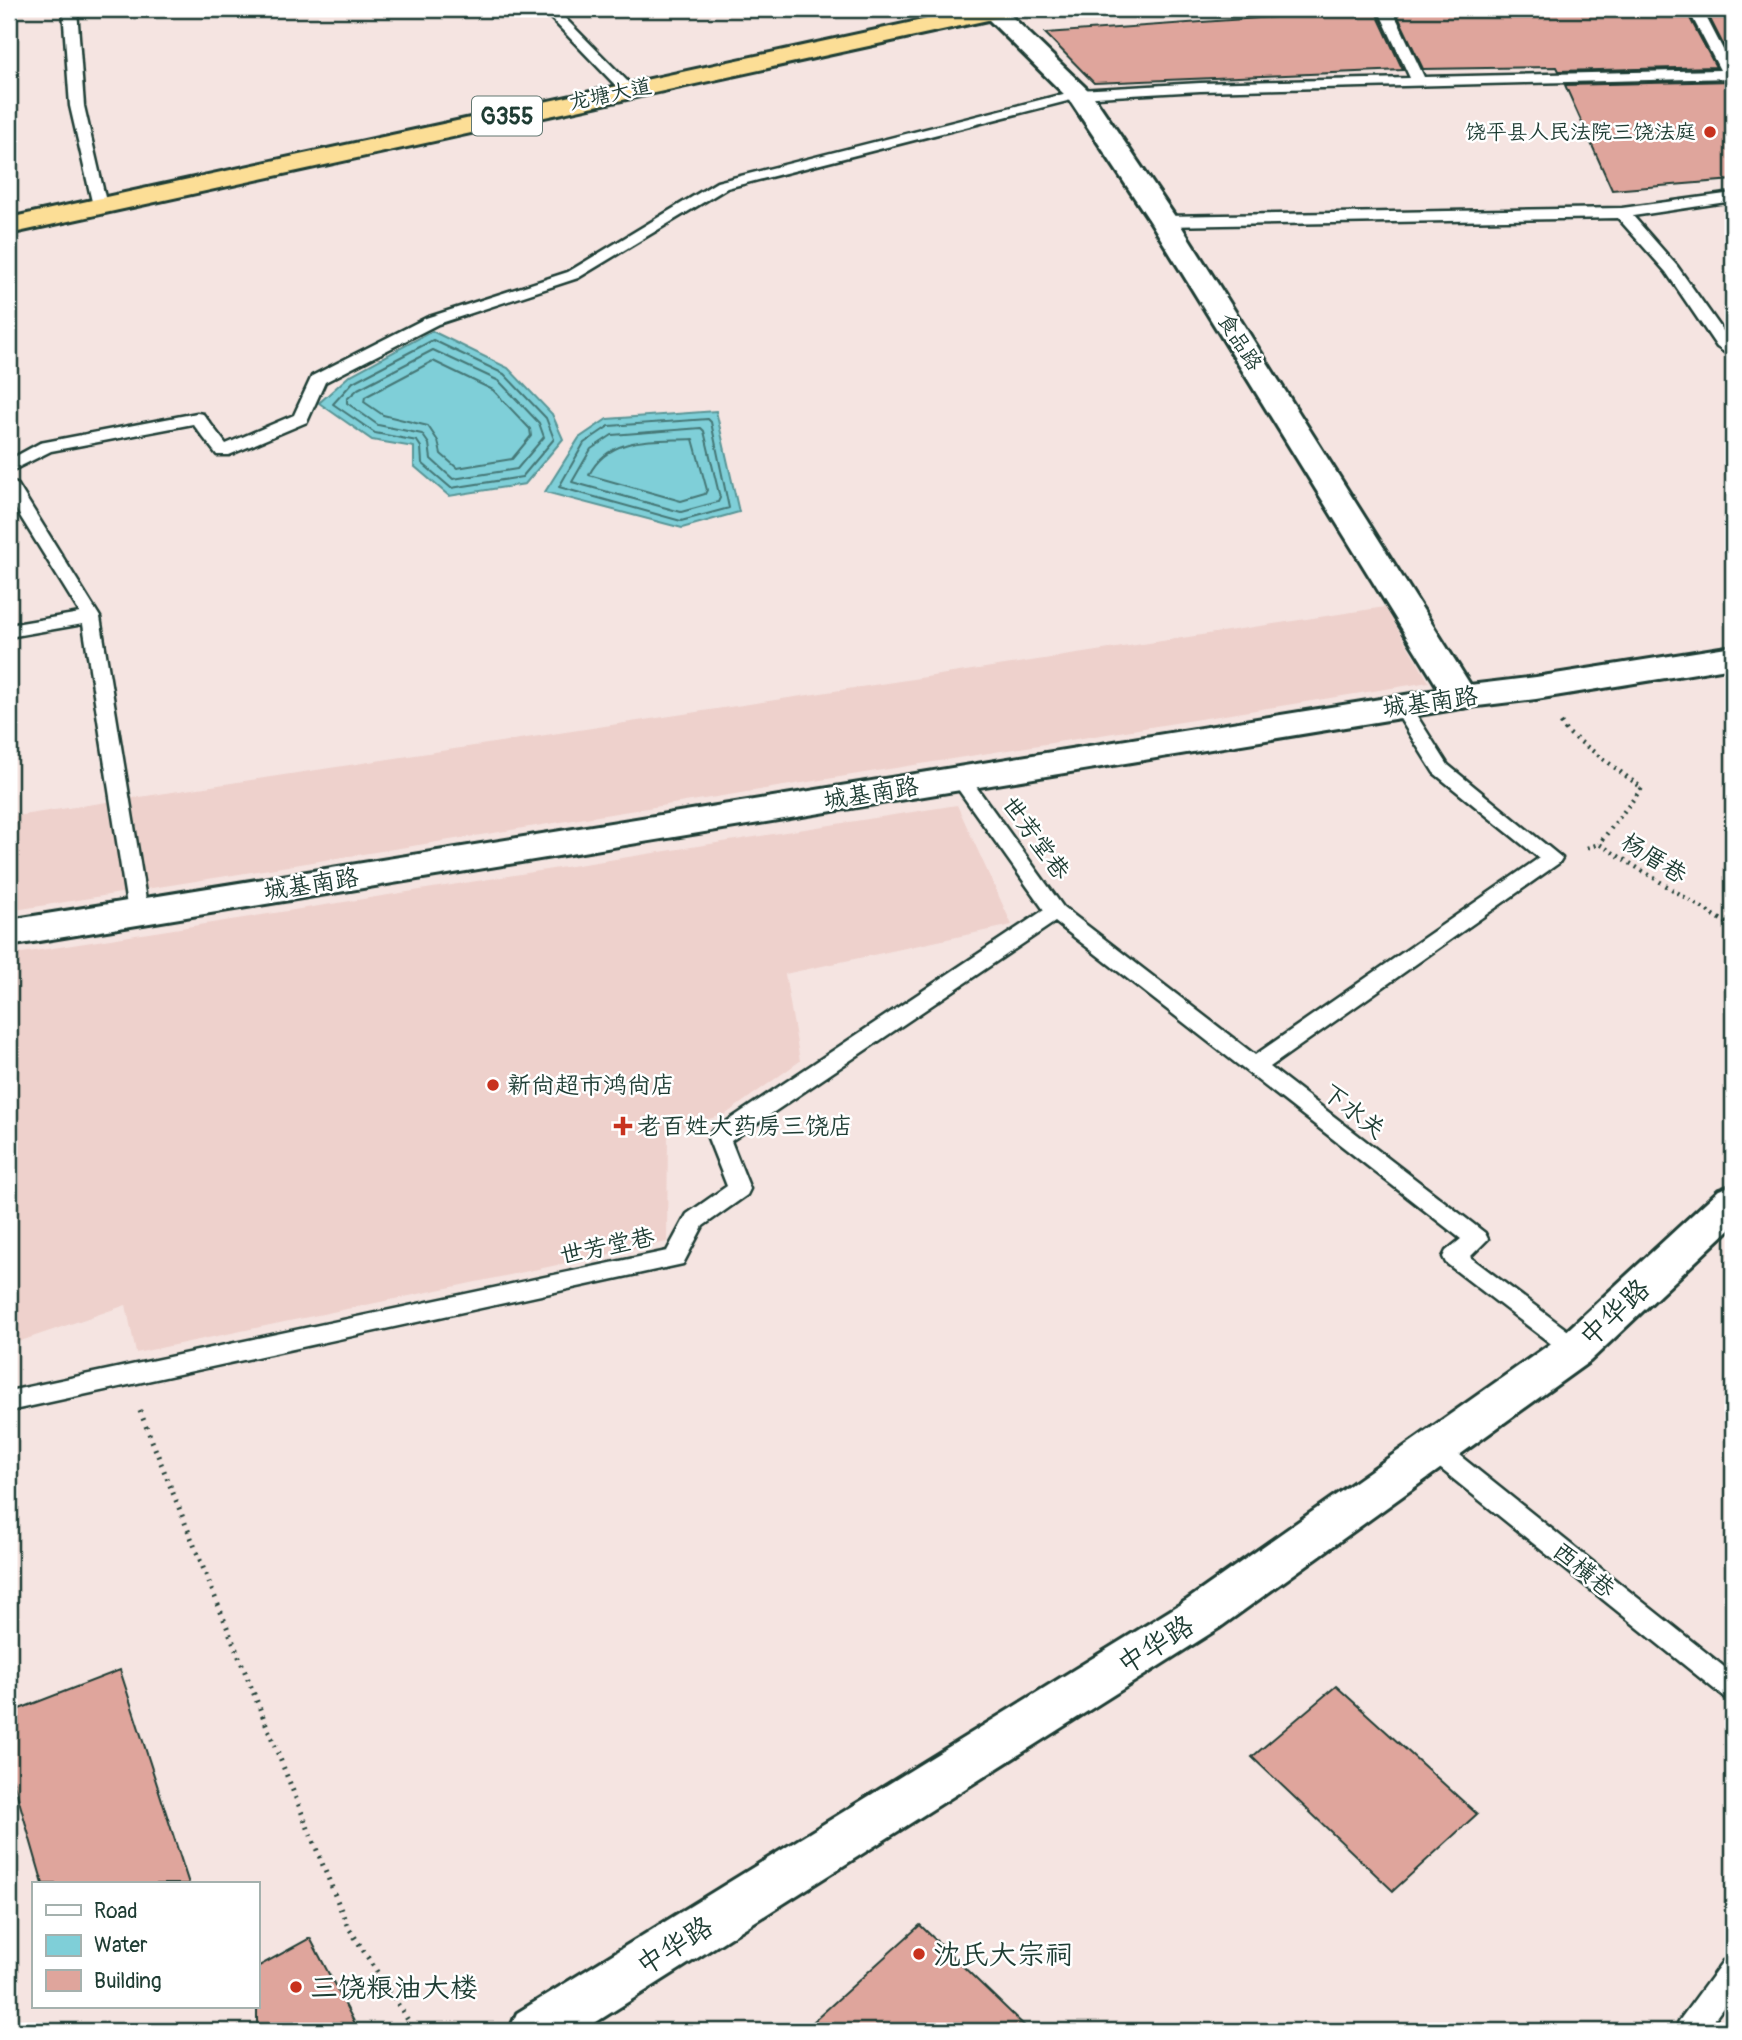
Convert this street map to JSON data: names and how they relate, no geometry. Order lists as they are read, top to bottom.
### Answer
{
  "streets": {
    "highway": ["龙塘大道", "G355"],
    "street": ["食品路", "城基南路", "中华路"],
    "lane": ["世芳堂巷", "下水关", "西横巷"],
    "path": ["杨厝巷"]
  },
  "crossings": [
    ["龙塘大道", "食品路"],
    ["食品路", "城基南路"],
    ["城基南路", "世芳堂巷"],
    ["世芳堂巷", "下水关"],
    ["下水关", "中华路"],
    ["中华路", "西横巷"]
  ],
  "places": {
    "other": [
      "饶平县人民法院三饶法庭",
      "新尚超市鸿尚店",
      "沈氏大宗祠",
      "三饶粮油大楼"
    ],
    "health": ["老百姓大药房三饶店"]
  },
  "legend": ["Road", "Water", "Building"]
}
